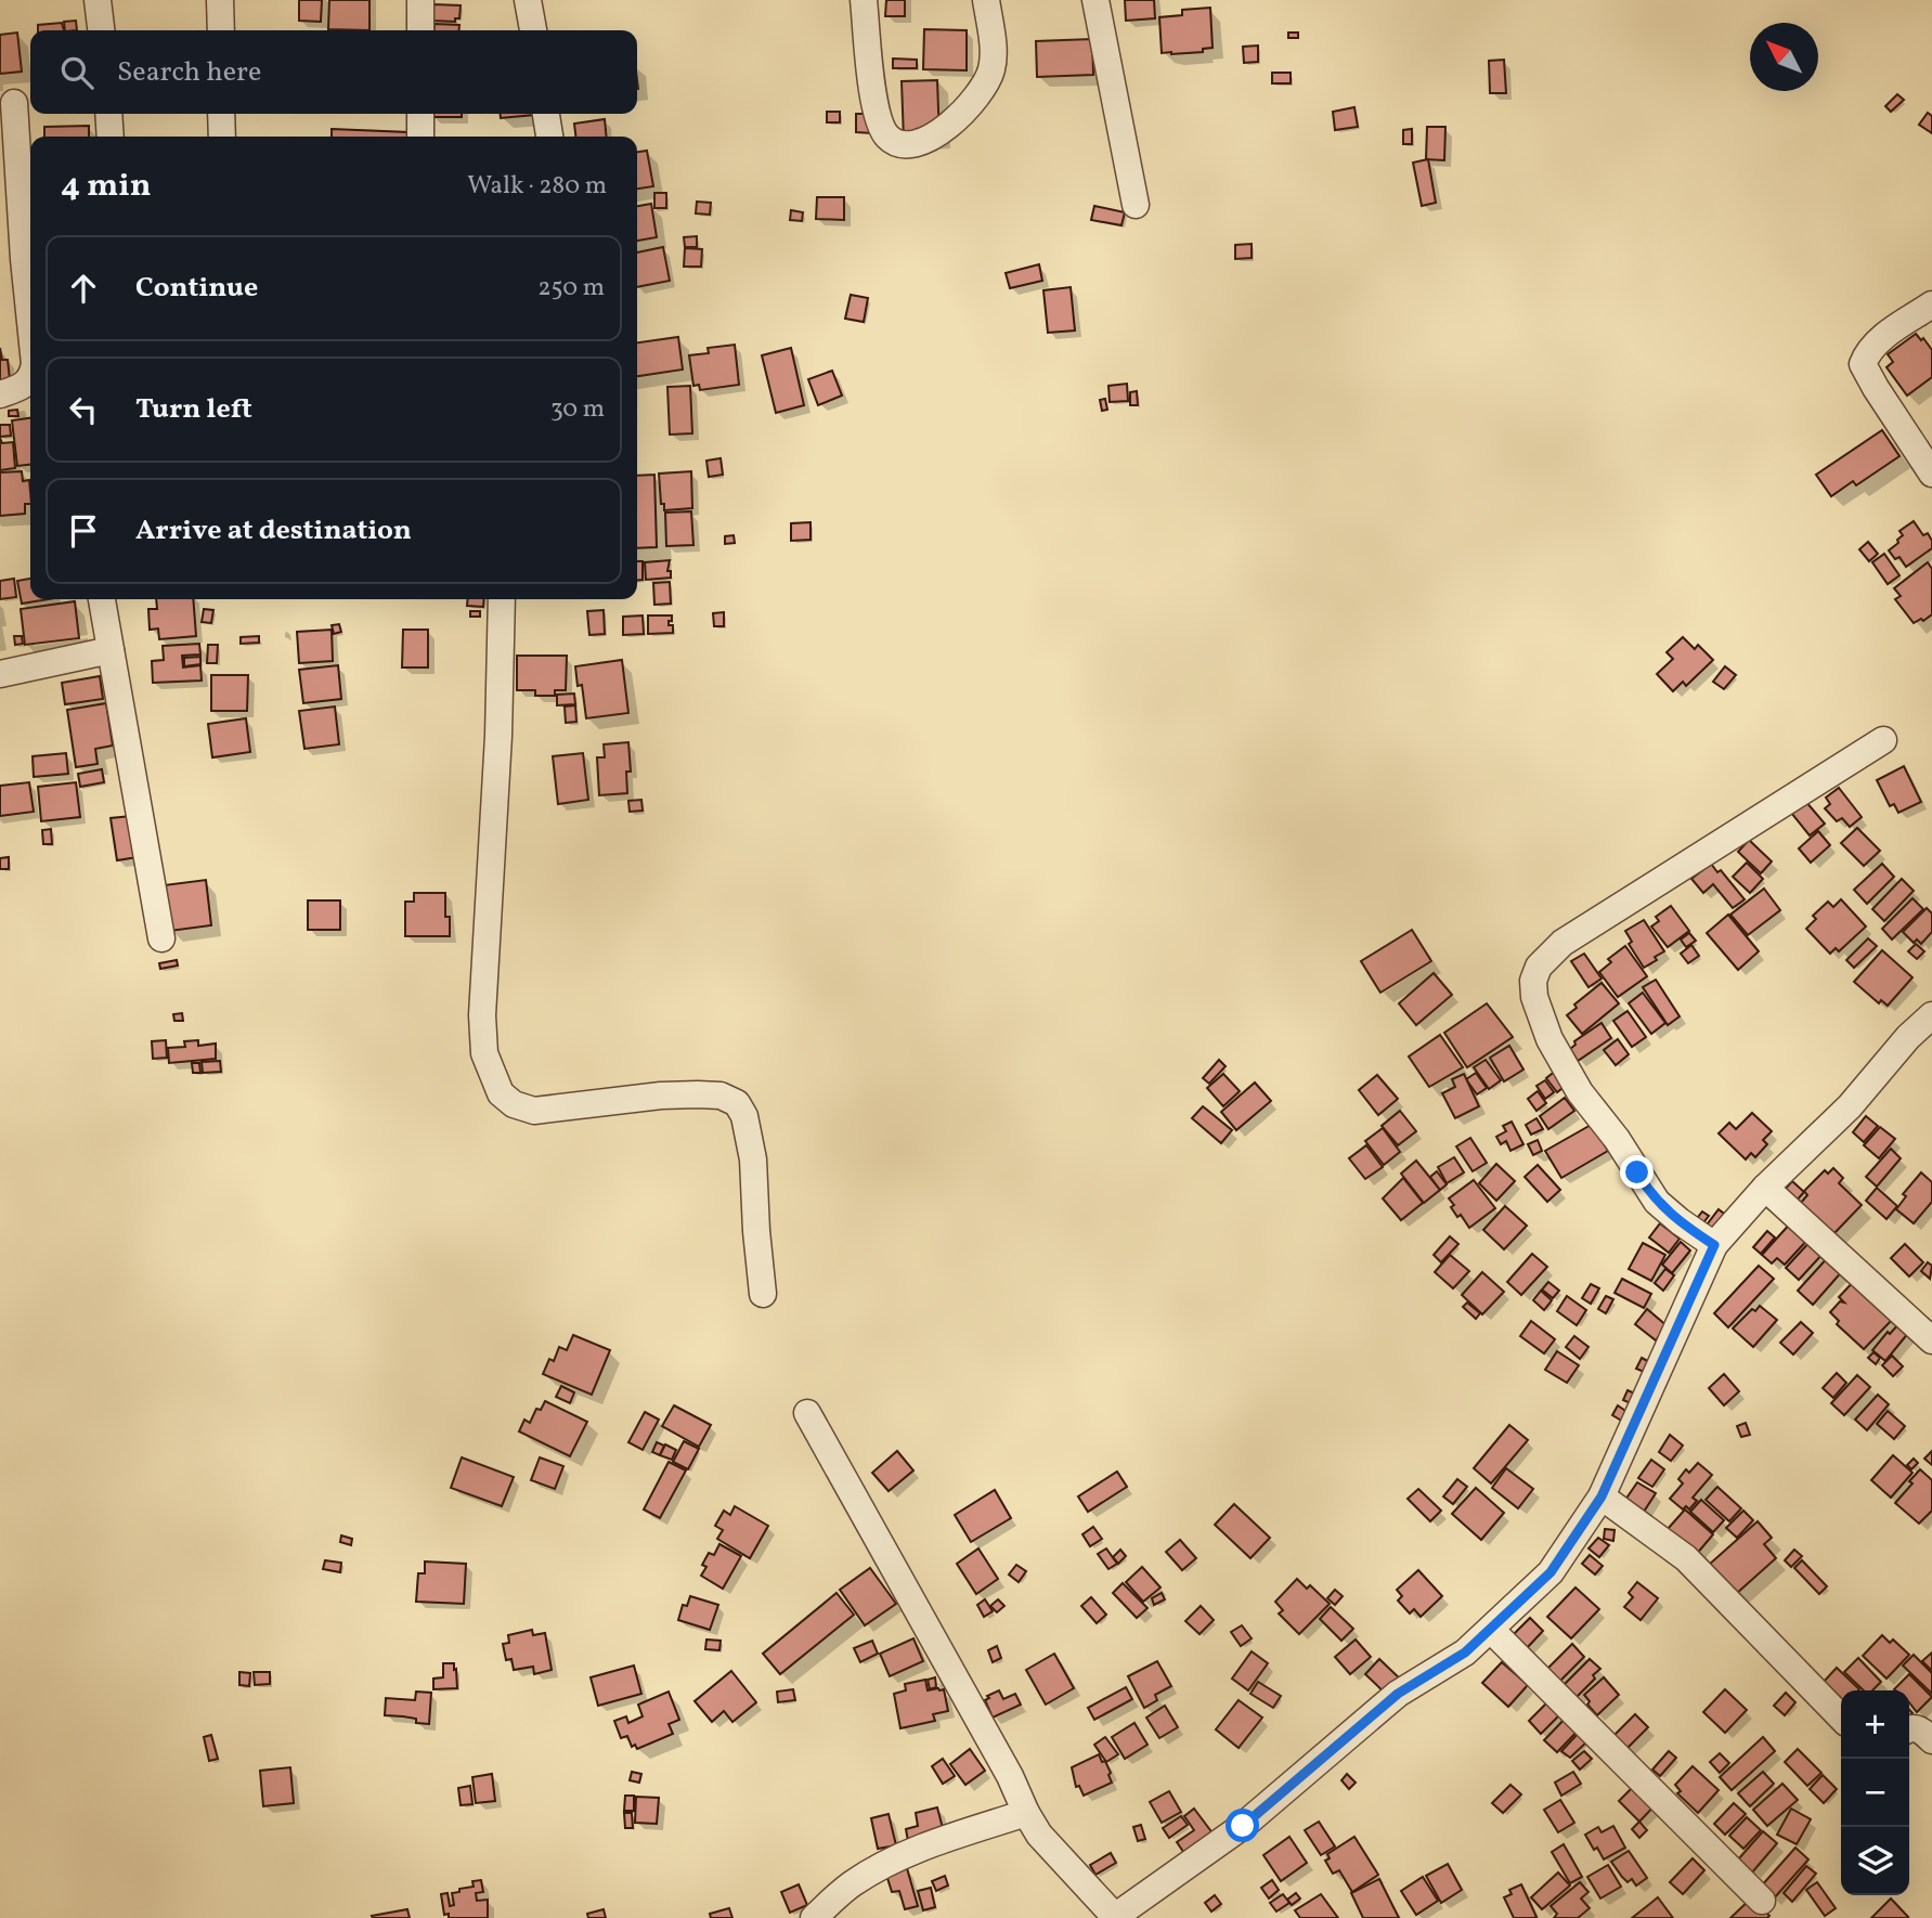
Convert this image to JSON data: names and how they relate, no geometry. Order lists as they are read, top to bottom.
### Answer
{
  "north": "top left",
  "page": {
    "search": "Search here",
    "heading": ["4 min", "Walk · 280 m"],
    "list": [
      ["Continue", "250 m"],
      ["Turn left", "30 m"],
      "Arrive at destination"
    ],
    "map_buttons": ["+", "−"]
  }
}
